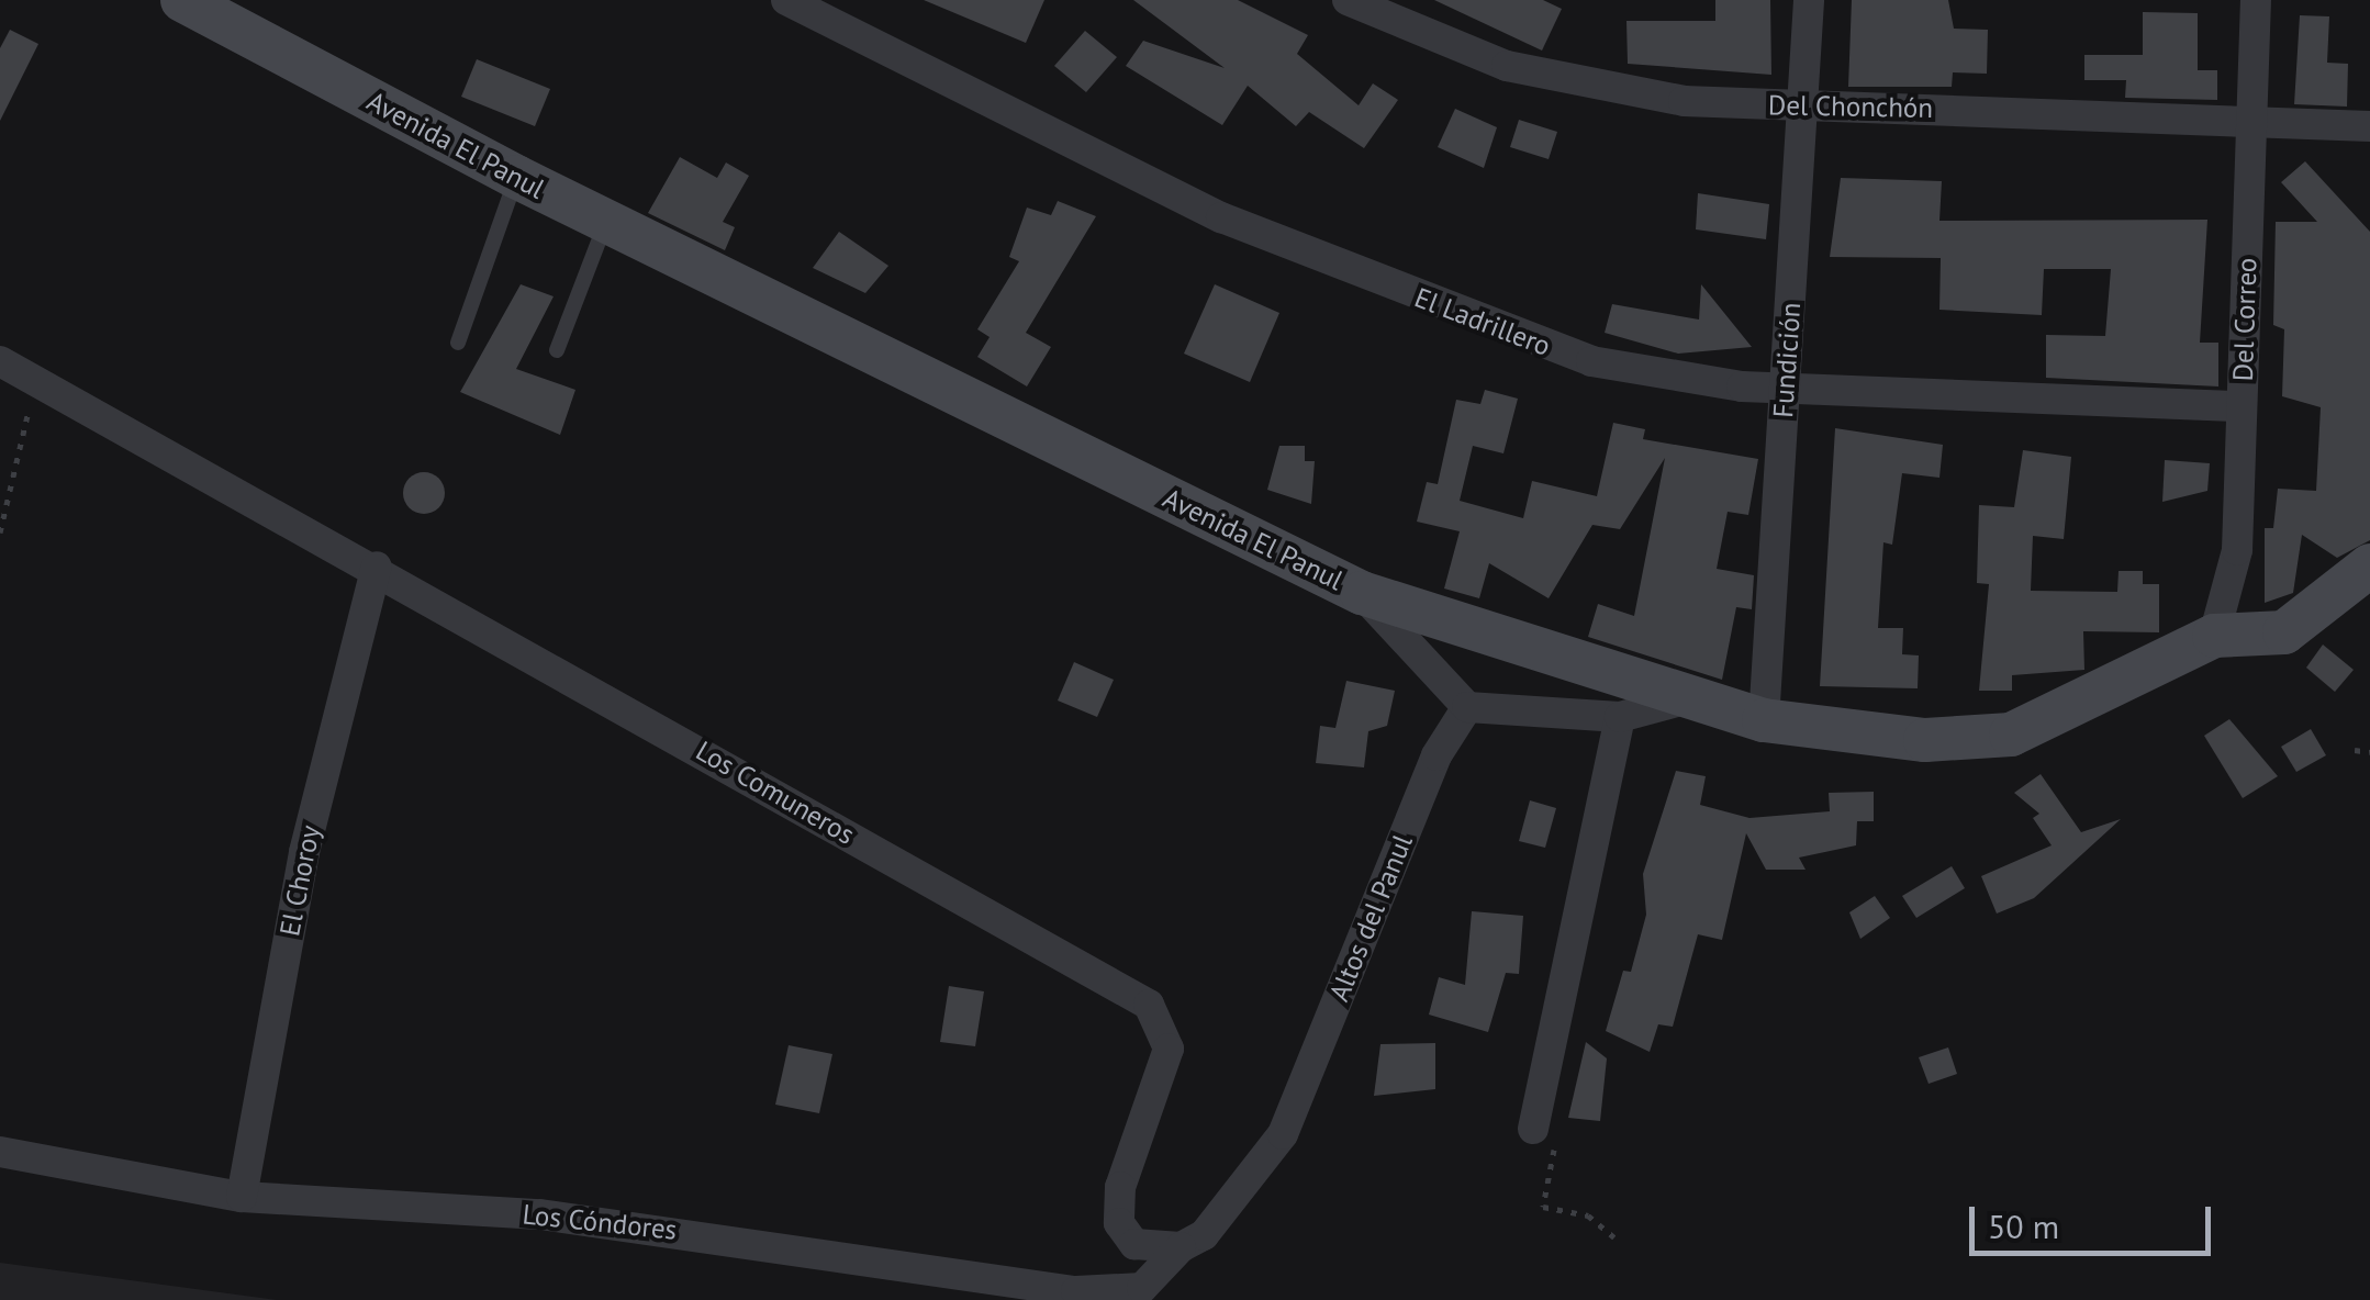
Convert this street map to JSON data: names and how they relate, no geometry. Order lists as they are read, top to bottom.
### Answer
{
  "streets": {
    "street": [
      "Del Chonchón",
      "Avenida El Panul",
      "Del Correo",
      "El Ladrillero",
      "Fundición",
      "Los Comuneros",
      "El Choroy",
      "Altos del Panul",
      "Los Cóndores"
    ]
  },
  "crossings": [
    ["Del Chonchón", "Del Correo"],
    ["Del Chonchón", "Fundición"],
    ["Avenida El Panul", "Del Correo"],
    ["Avenida El Panul", "Fundición"],
    ["Del Correo", "El Ladrillero"],
    ["El Ladrillero", "Fundición"],
    ["Los Comuneros", "El Choroy"],
    ["Los Comuneros", "Altos del Panul"],
    ["Los Comuneros", "Los Cóndores"],
    ["El Choroy", "Los Cóndores"],
    ["Altos del Panul", "Los Cóndores"]
  ],
  "scale_bar": "50 m"
}
